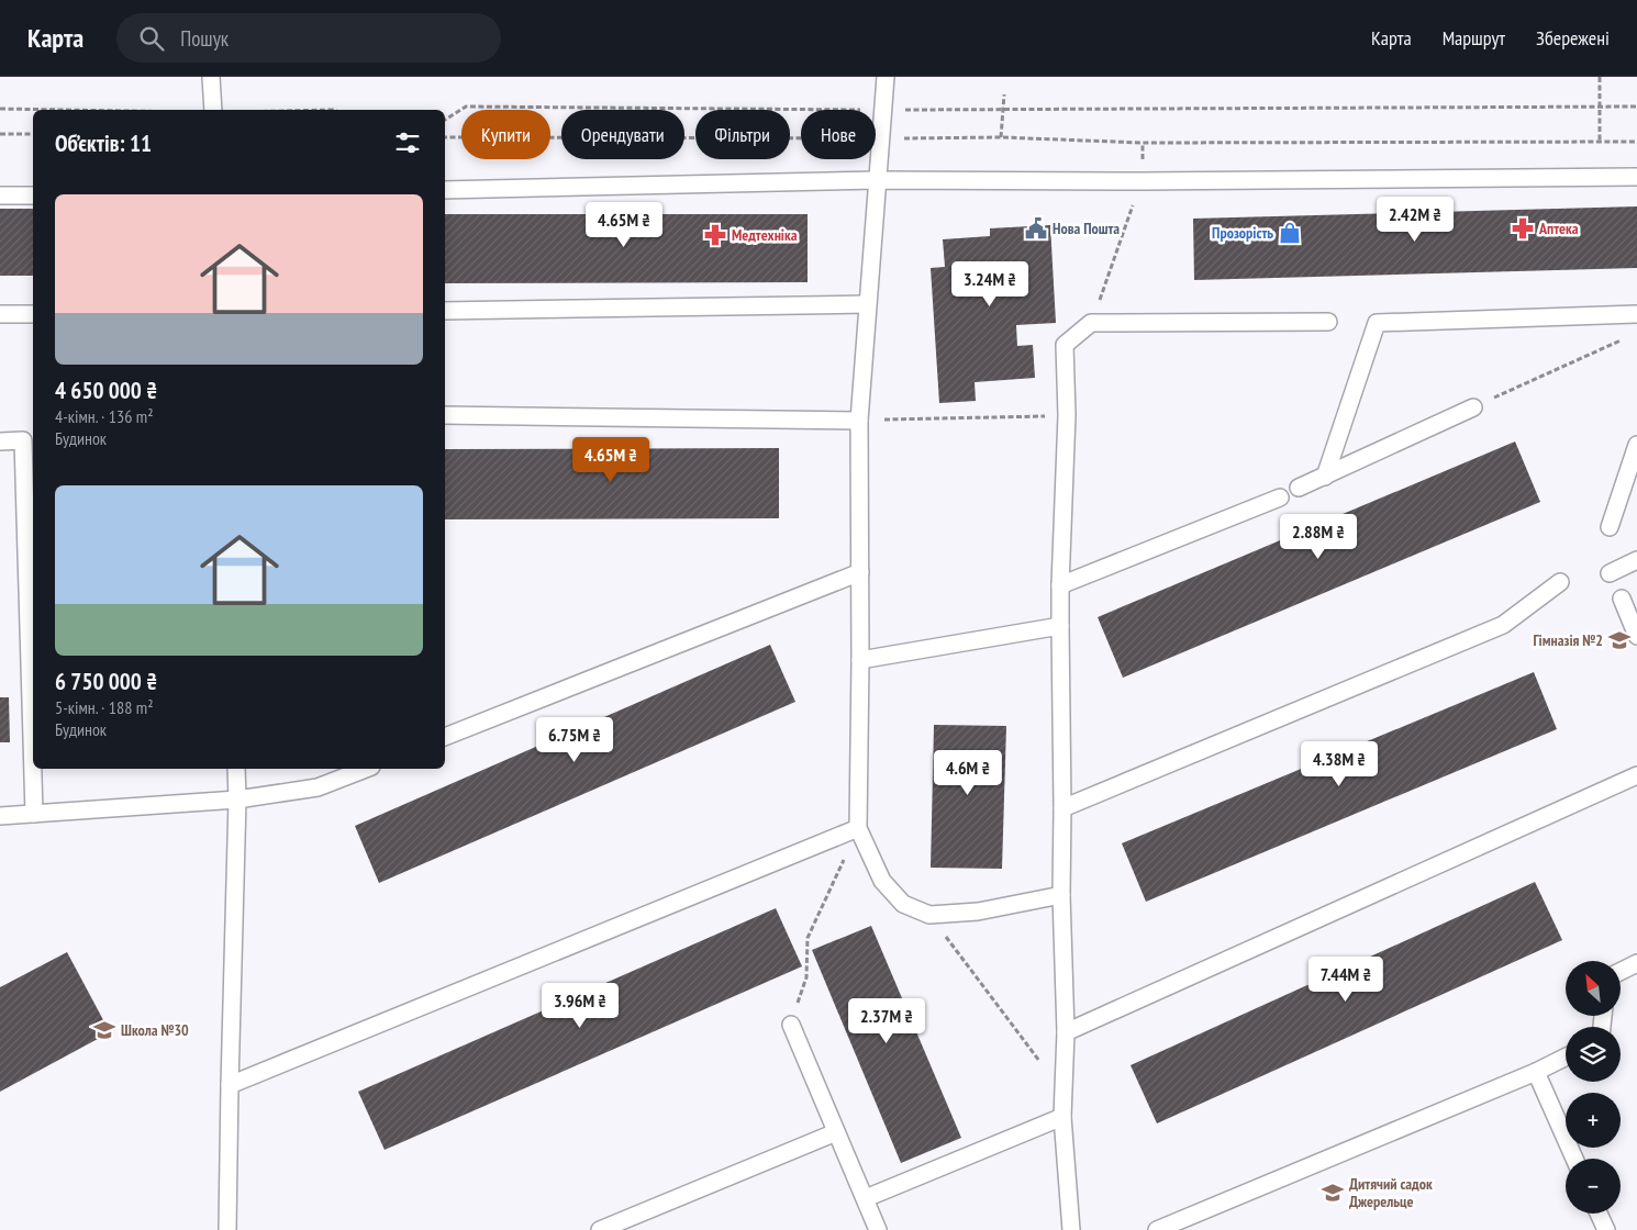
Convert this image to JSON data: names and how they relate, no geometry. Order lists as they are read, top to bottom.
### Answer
{
  "places": {
    "public building": ["Нова Пошта"],
    "pharmacy": ["Аптека", "Медтехніка"],
    "shop": ["Прозорість"],
    "school or university": ["Гімназія №2", "Школа №30", "Дитячий садок Джерельце"]
  },
  "north": "top left",
  "page": {
    "header": "Карта",
    "search": "Пошук",
    "nav": ["Карта", "Маршрут", "Збережені"],
    "chip": [
      "Купити",
      "Орендувати",
      "Фільтри",
      "Нове"
    ],
    "heading": "Об’єктів: 11",
    "list": [
      {
        "name": "4 650 000 ₴",
        "note": "4-кімн. · 136 m² · Будинок"
      },
      {
        "name": "6 750 000 ₴",
        "note": "5-кімн. · 188 m² · Будинок"
      }
    ],
    "price": [
      "2.42M ₴",
      "4.65M ₴",
      "3.24M ₴",
      "4.65M ₴",
      "2.88M ₴",
      "6.75M ₴",
      "4.38M ₴",
      "4.6M ₴",
      "7.44M ₴",
      "3.96M ₴",
      "2.37M ₴"
    ],
    "map_buttons": ["+", "−"]
  }
}
